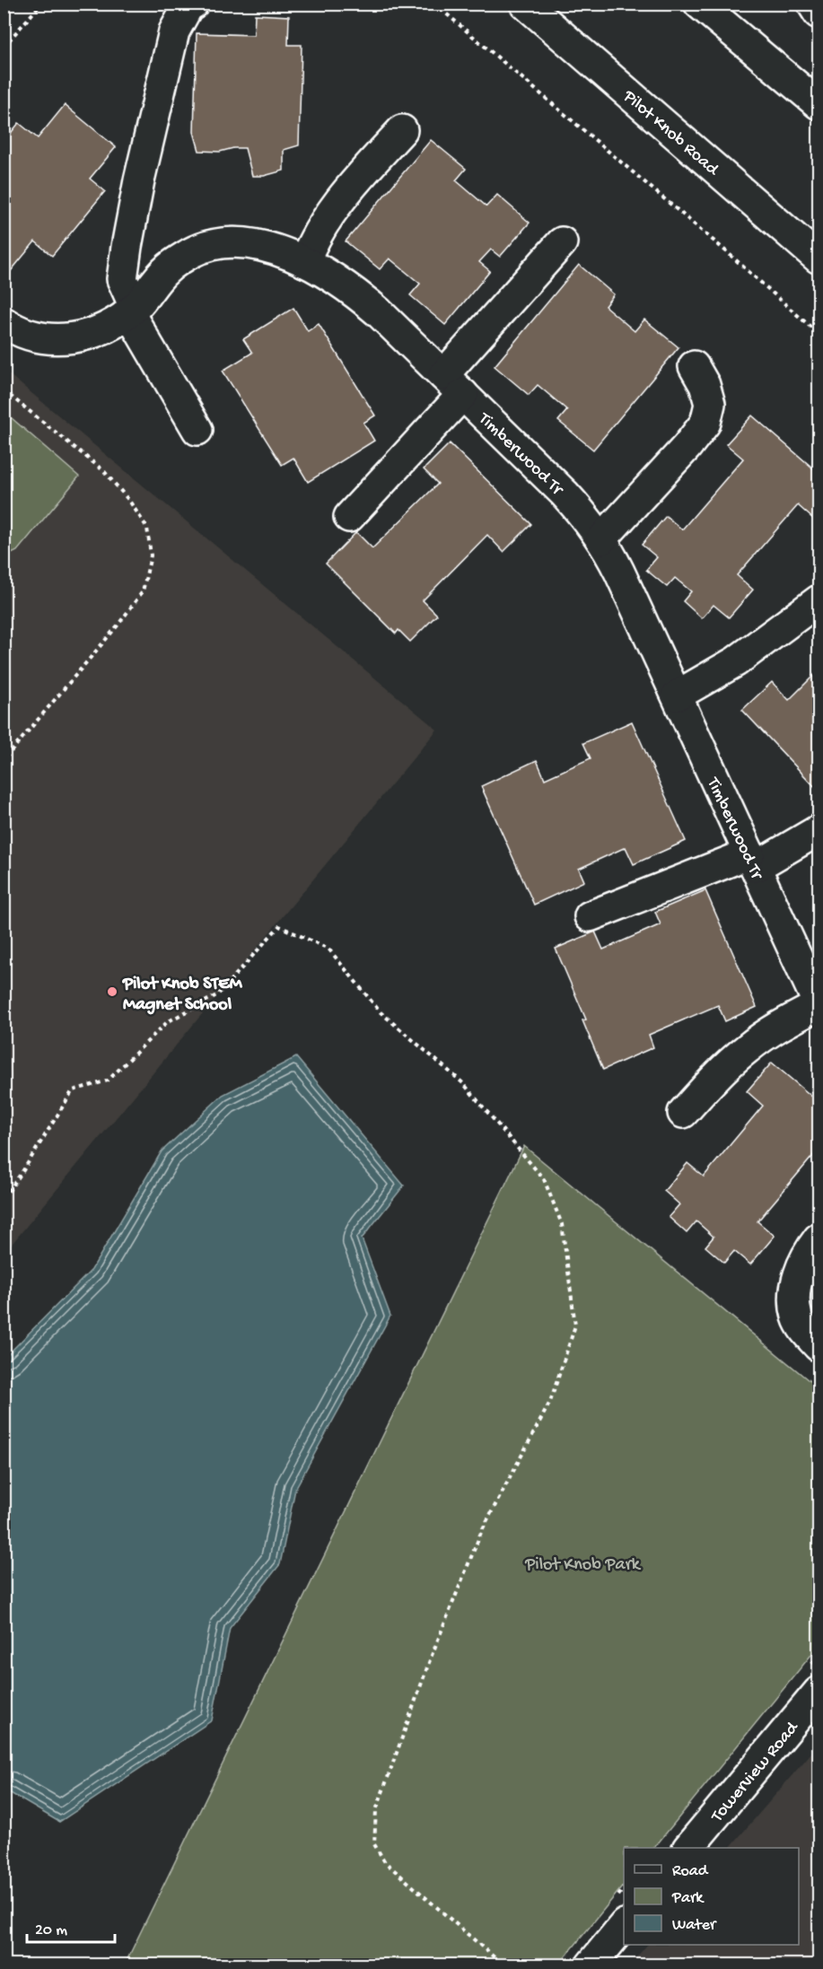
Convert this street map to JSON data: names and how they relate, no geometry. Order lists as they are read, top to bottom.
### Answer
{
  "streets": {
    "street": ["Pilot Knob Road", "Timberwood Tr", "Towerview Road"]
  },
  "parks": ["Pilot Knob Park"],
  "places": ["Pilot Knob STEM Magnet School"],
  "legend": ["Road", "Park", "Water"],
  "scale_bar": "20 m"
}
